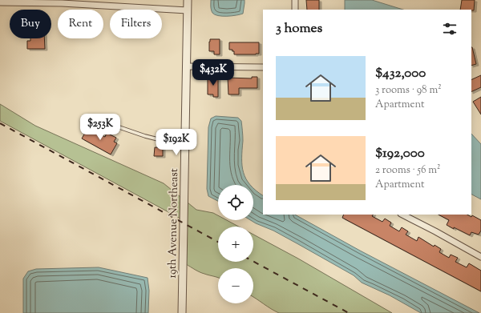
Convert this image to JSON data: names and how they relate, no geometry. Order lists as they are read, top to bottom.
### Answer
{
  "streets": {
    "street": ["19th Avenue Northeast"]
  },
  "page": {
    "chip": ["Buy", "Rent", "Filters"],
    "heading": "3 homes",
    "list": [
      {
        "name": "$432,000",
        "note": "3 rooms · 98 m² · Apartment"
      },
      {
        "name": "$192,000",
        "note": "2 rooms · 56 m² · Apartment"
      }
    ],
    "price": ["$432K", "$253K", "$192K"],
    "map_buttons": ["+", "−"]
  }
}
